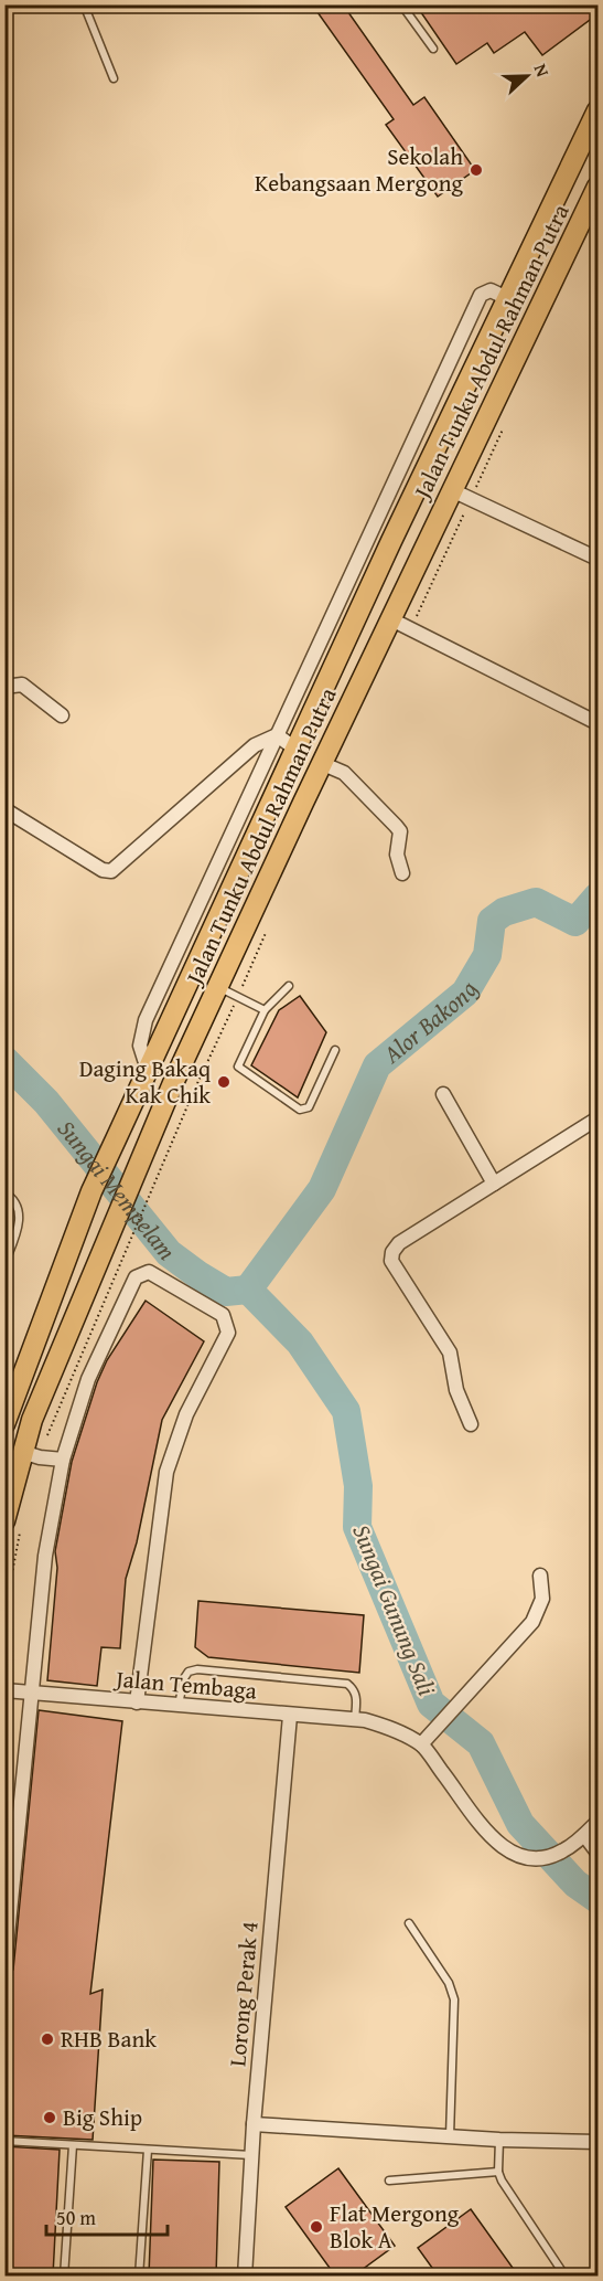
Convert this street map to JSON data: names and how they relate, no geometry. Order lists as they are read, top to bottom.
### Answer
{
  "streets": {
    "main road": ["Jalan Tunku Abdul Rahman Putra"],
    "street": ["Jalan Tembaga", "Lorong Perak 4"]
  },
  "crossings": [
    ["Jalan Tembaga", "Lorong Perak 4"]
  ],
  "water": ["Alor Bakong", "Sungai Mempelam", "Sungai Gunung Sali"],
  "places": [
    "Sekolah Kebangsaan Mergong",
    "Daging Bakaq Kak Chik",
    "RHB Bank",
    "Big Ship",
    "Flat Mergong Blok A"
  ],
  "scale_bar": "50 m",
  "north": "right"
}
